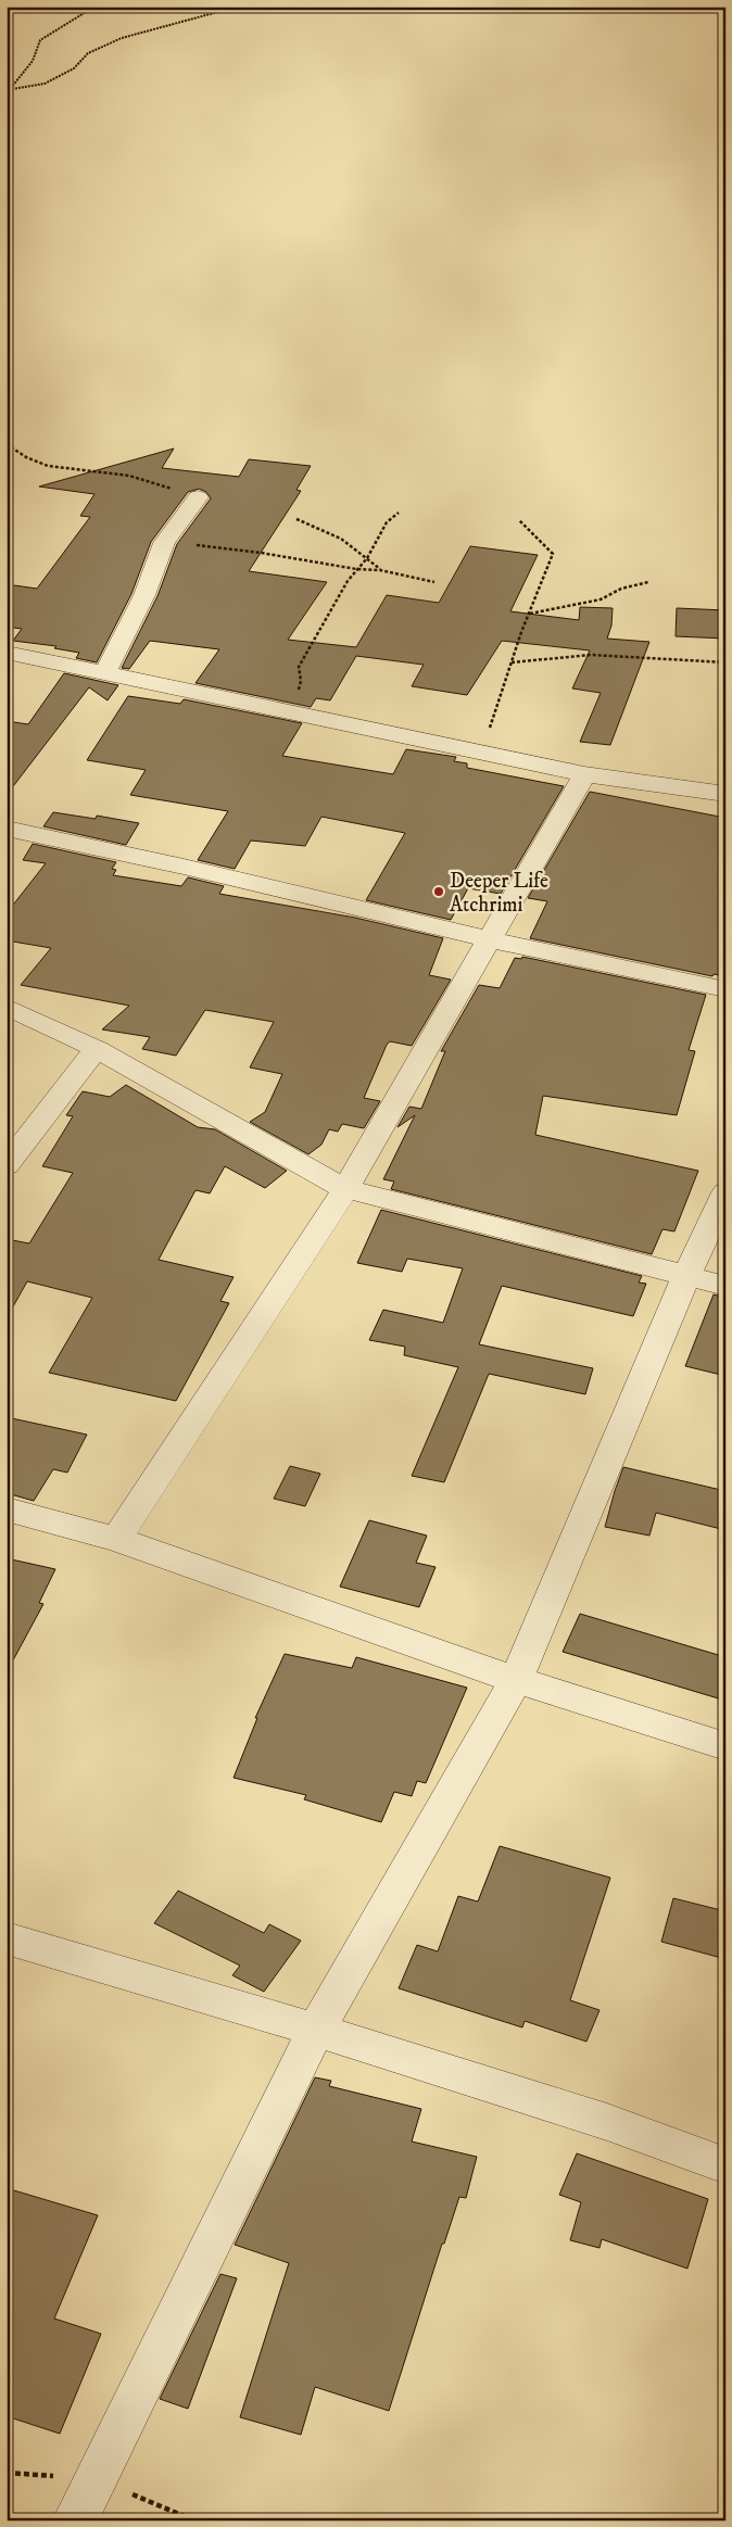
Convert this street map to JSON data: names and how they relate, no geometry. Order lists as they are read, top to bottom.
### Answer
{
  "places": ["Deeper Life Atchrimi"]
}
